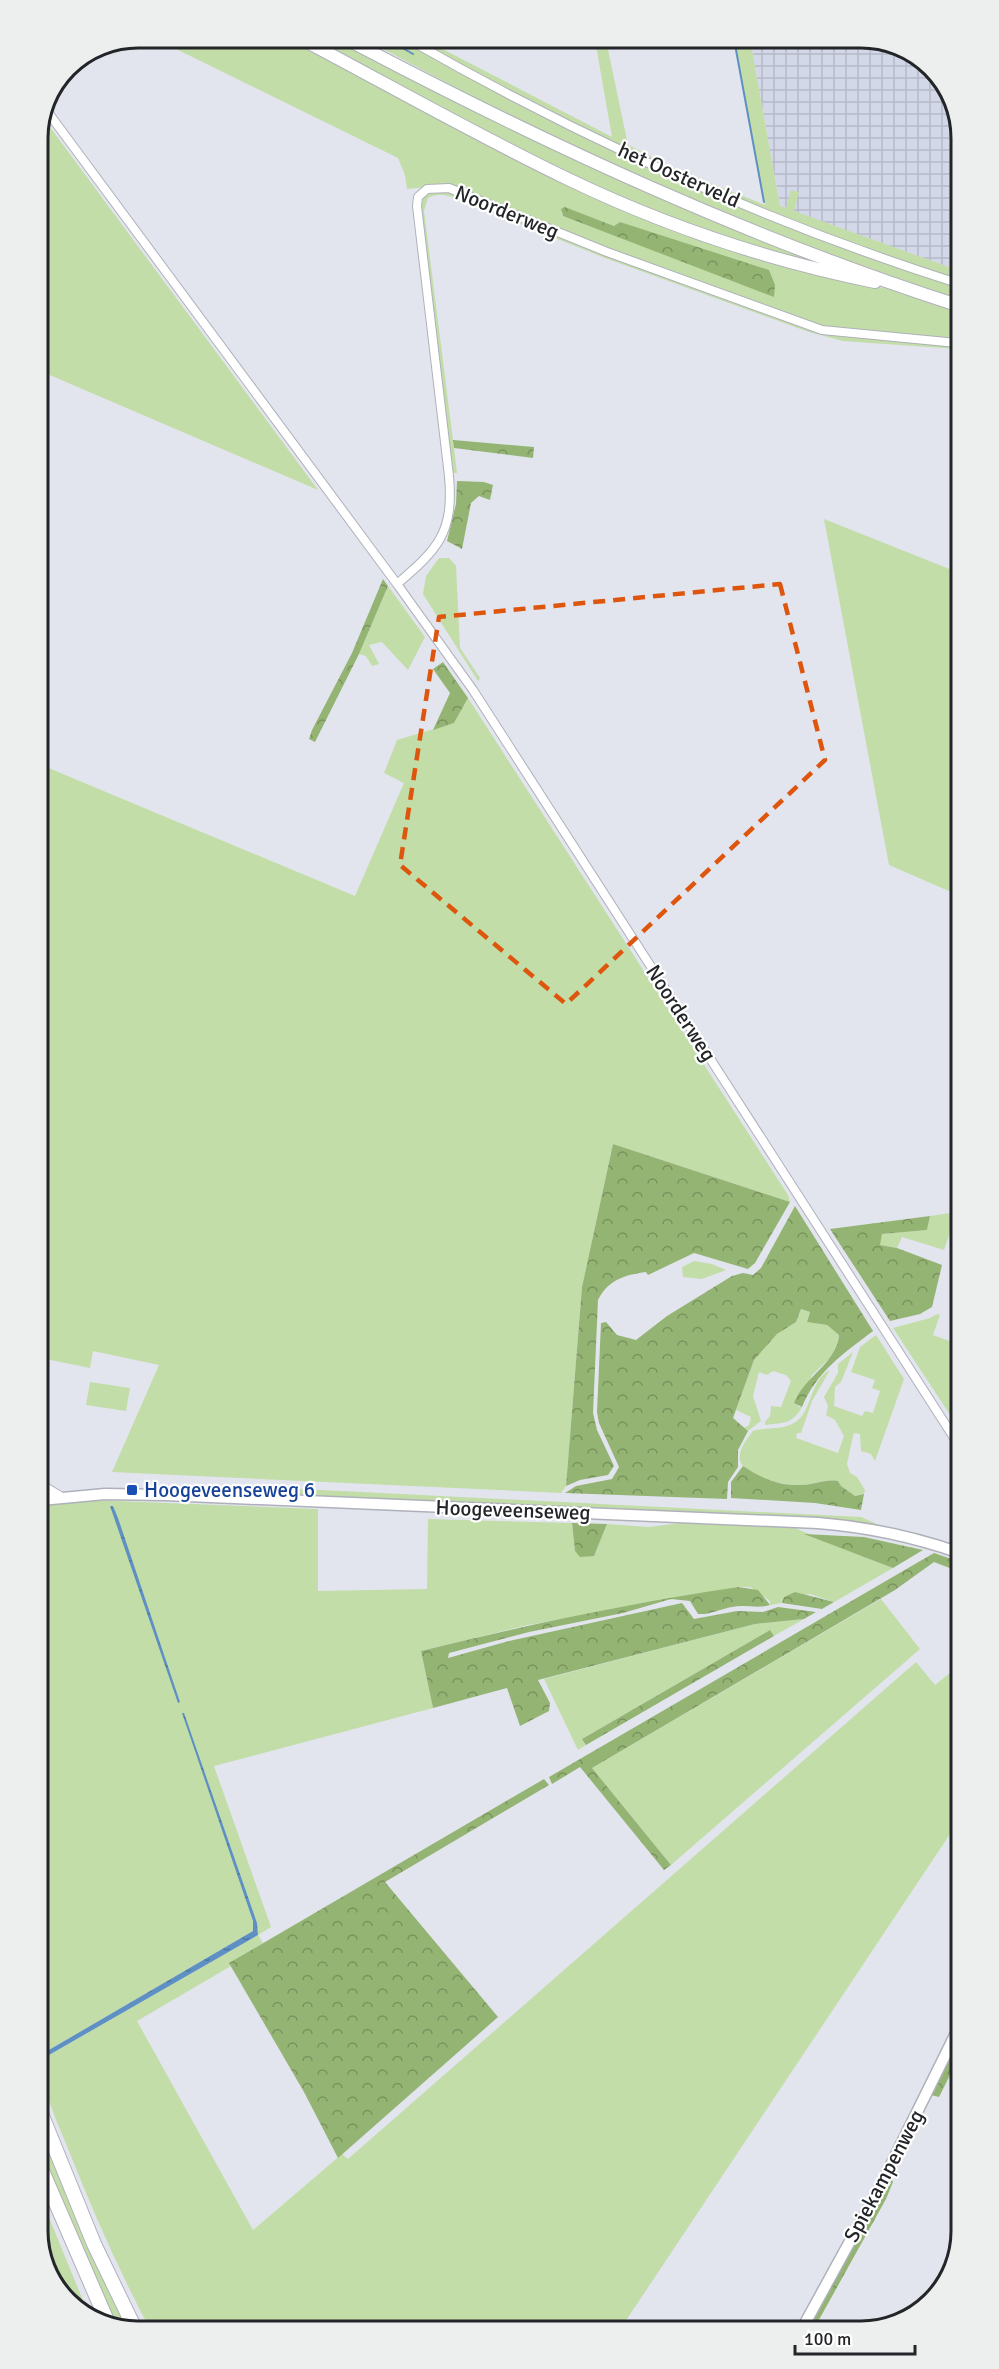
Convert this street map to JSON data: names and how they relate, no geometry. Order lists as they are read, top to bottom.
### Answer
{
  "streets": {
    "main road": ["Hoogeveenseweg", "Spiekampenweg"],
    "street": ["het Oosterveld", "Noorderweg"]
  },
  "places": {
    "transit": ["Hoogeveenseweg 6"]
  },
  "scale_bar": "100 m"
}
